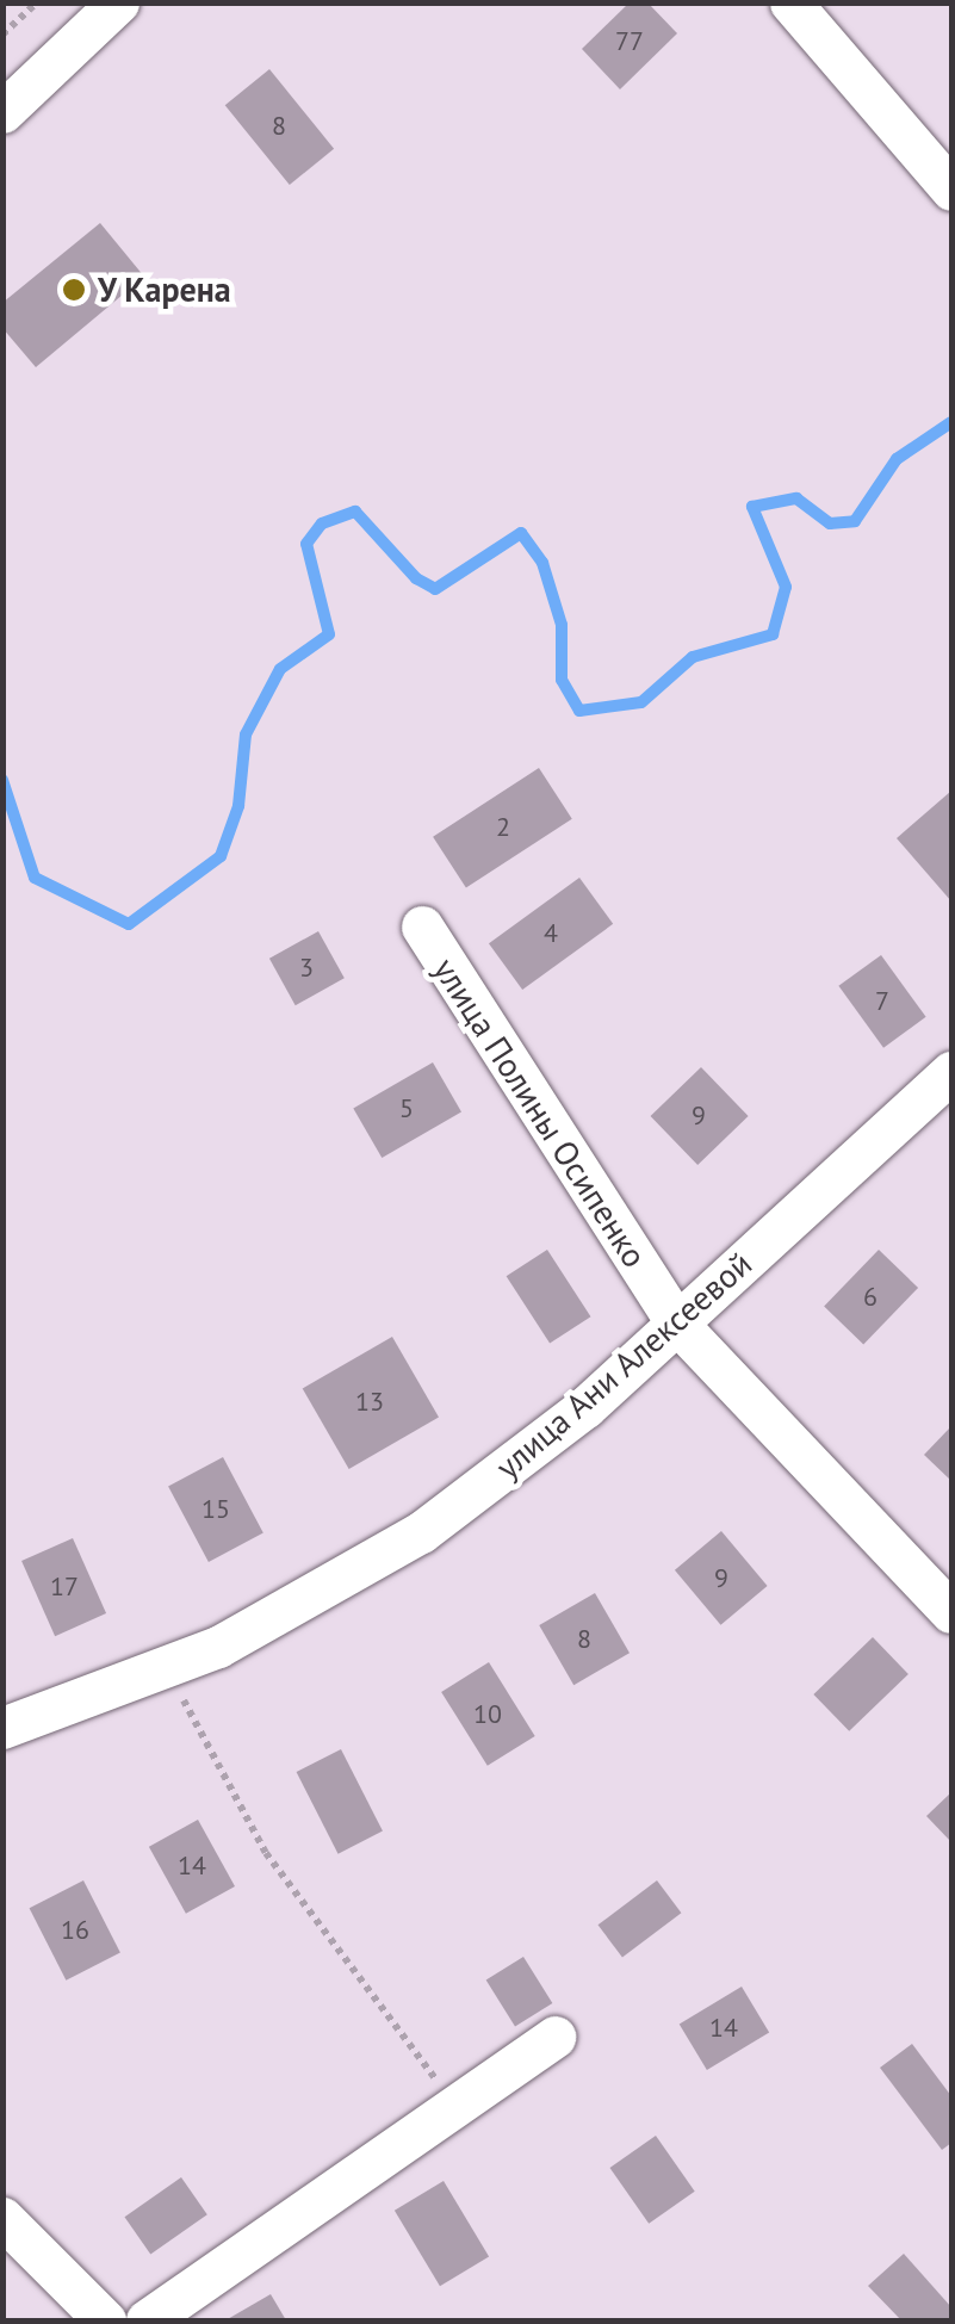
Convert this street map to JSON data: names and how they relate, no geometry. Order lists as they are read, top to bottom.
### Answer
{
  "streets": {
    "street": ["улица Полины Осипенко", "улица Ани Алексеевой"]
  },
  "crossings": [
    ["улица Полины Осипенко", "улица Ани Алексеевой"]
  ],
  "places": ["У Карена"],
  "house_numbers": [
    "77",
    "8",
    "2",
    "4",
    "3",
    "7",
    "5",
    "9",
    "6",
    "13",
    "15",
    "9",
    "17",
    "8",
    "10",
    "14",
    "16",
    "14"
  ]
}
